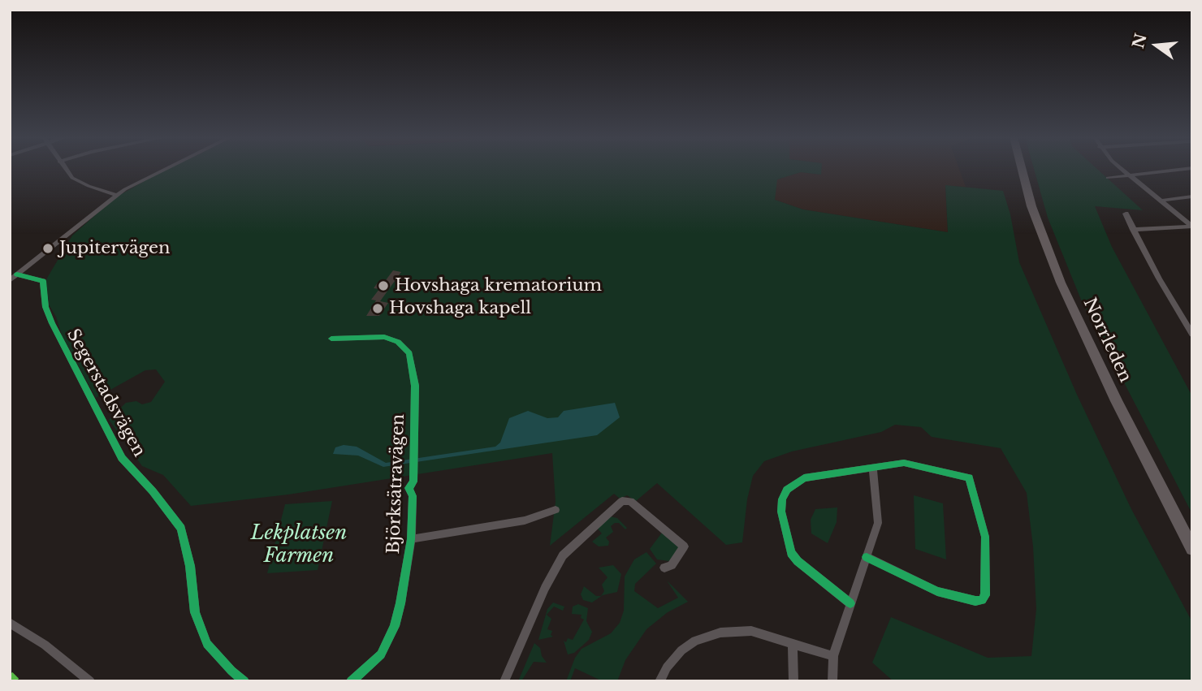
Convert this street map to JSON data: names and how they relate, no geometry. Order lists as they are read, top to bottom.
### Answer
{
  "streets": {
    "highway": ["Norrleden"],
    "street": ["Segerstadsvägen", "Björksätravägen"]
  },
  "parks": ["Lekplatsen Farmen"],
  "places": ["Jupitervägen", "Hovshaga krematorium", "Hovshaga kapell"],
  "north": "left"
}
